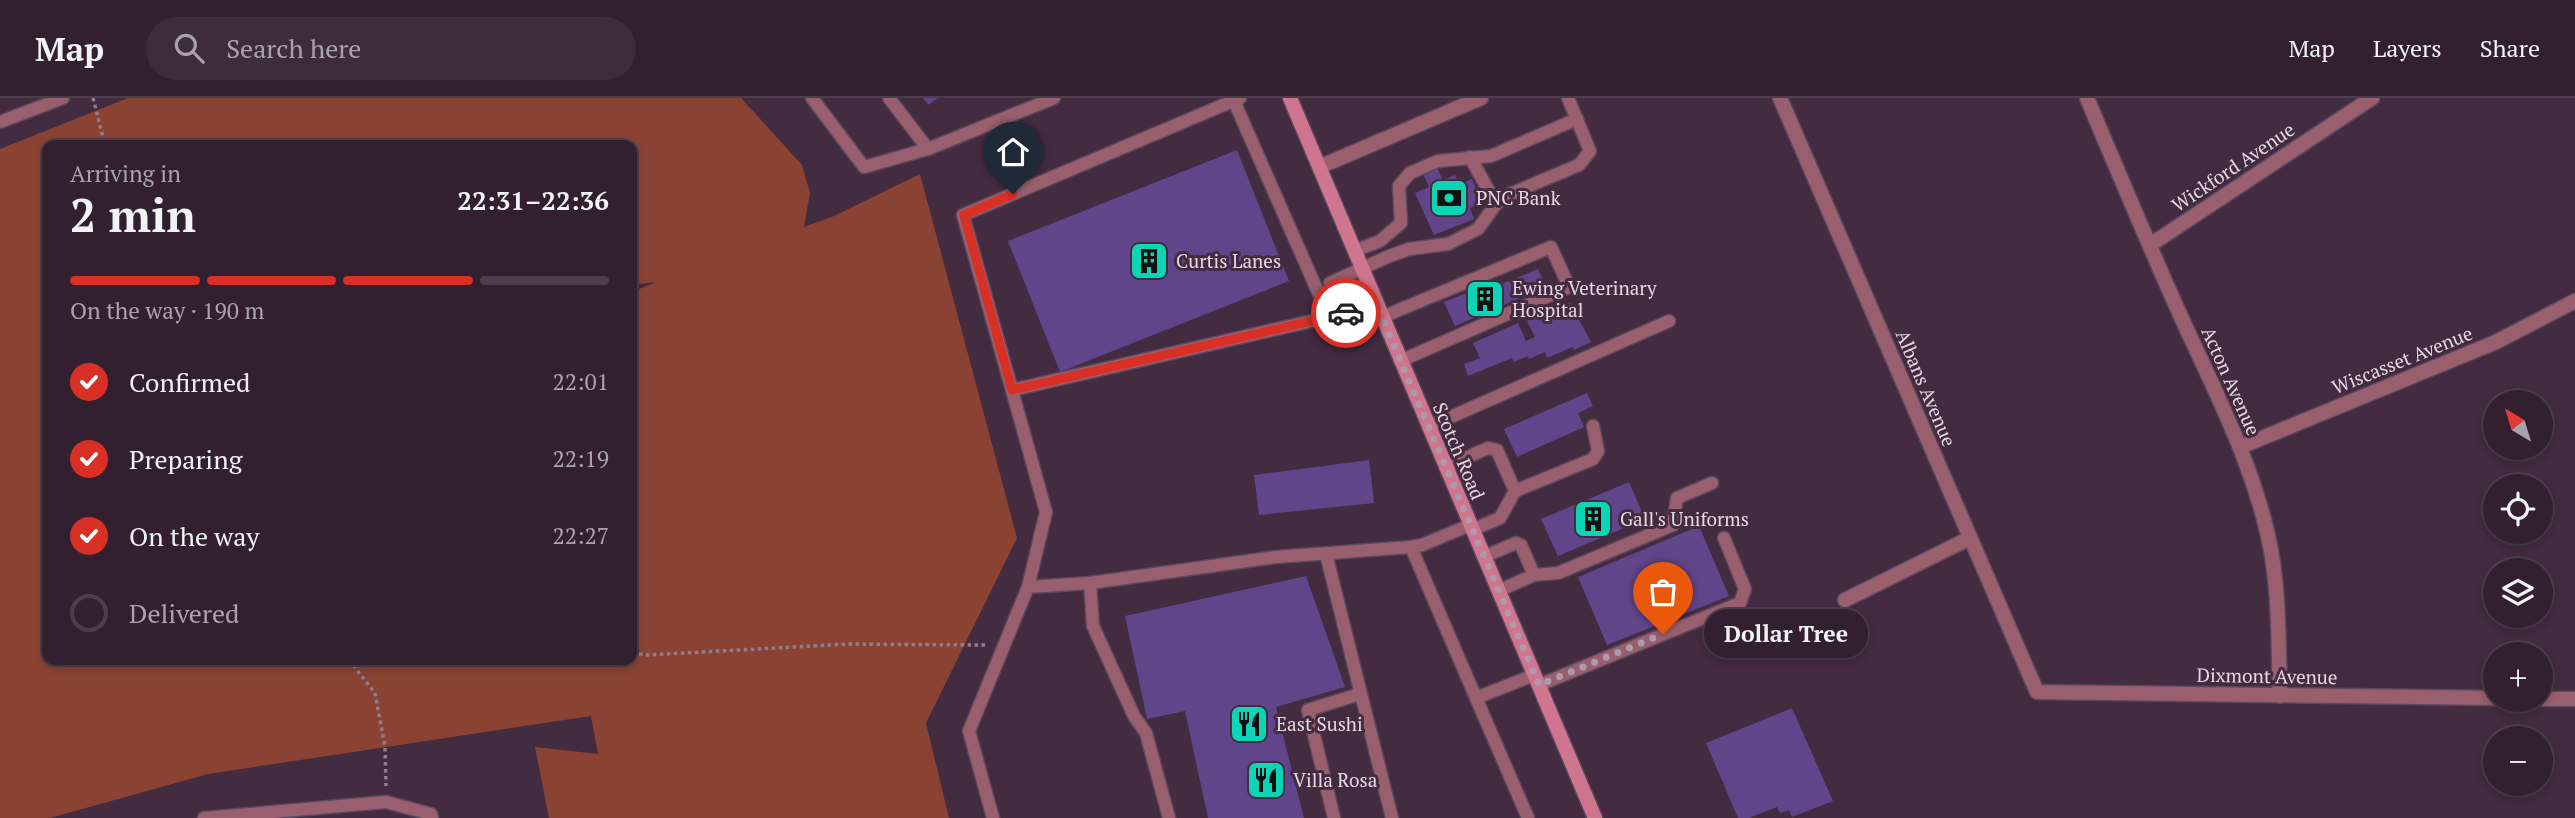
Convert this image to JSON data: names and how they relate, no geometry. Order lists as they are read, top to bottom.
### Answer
{
  "streets": {
    "main road": ["Scotch Road"],
    "street": [
      "Wickford Avenue",
      "Wiscasset Avenue",
      "Acton Avenue",
      "Albans Avenue",
      "Dixmont Avenue"
    ]
  },
  "crossings": [
    ["Wickford Avenue", "Acton Avenue"],
    ["Wiscasset Avenue", "Acton Avenue"],
    ["Acton Avenue", "Dixmont Avenue"],
    ["Albans Avenue", "Dixmont Avenue"]
  ],
  "places": {
    "bank": ["PNC Bank"],
    "building": ["Curtis Lanes", "Ewing Veterinary Hospital", "Gall's Uniforms"],
    "other": ["Dollar Tree"],
    "restaurant": ["East Sushi", "Villa Rosa"]
  },
  "north": "top left",
  "page": {
    "header": "Map",
    "search": "Search here",
    "nav": ["Map", "Layers", "Share"],
    "heading": ["2 min", "Arriving in", "22:31–22:36"],
    "bar": "On the way · 190 m",
    "list": [
      ["Confirmed", "22:01"],
      ["Preparing", "22:19"],
      ["On the way", "22:27"],
      "Delivered"
    ],
    "map_buttons": ["+", "−"],
    "bubble": "Dollar Tree"
  }
}
